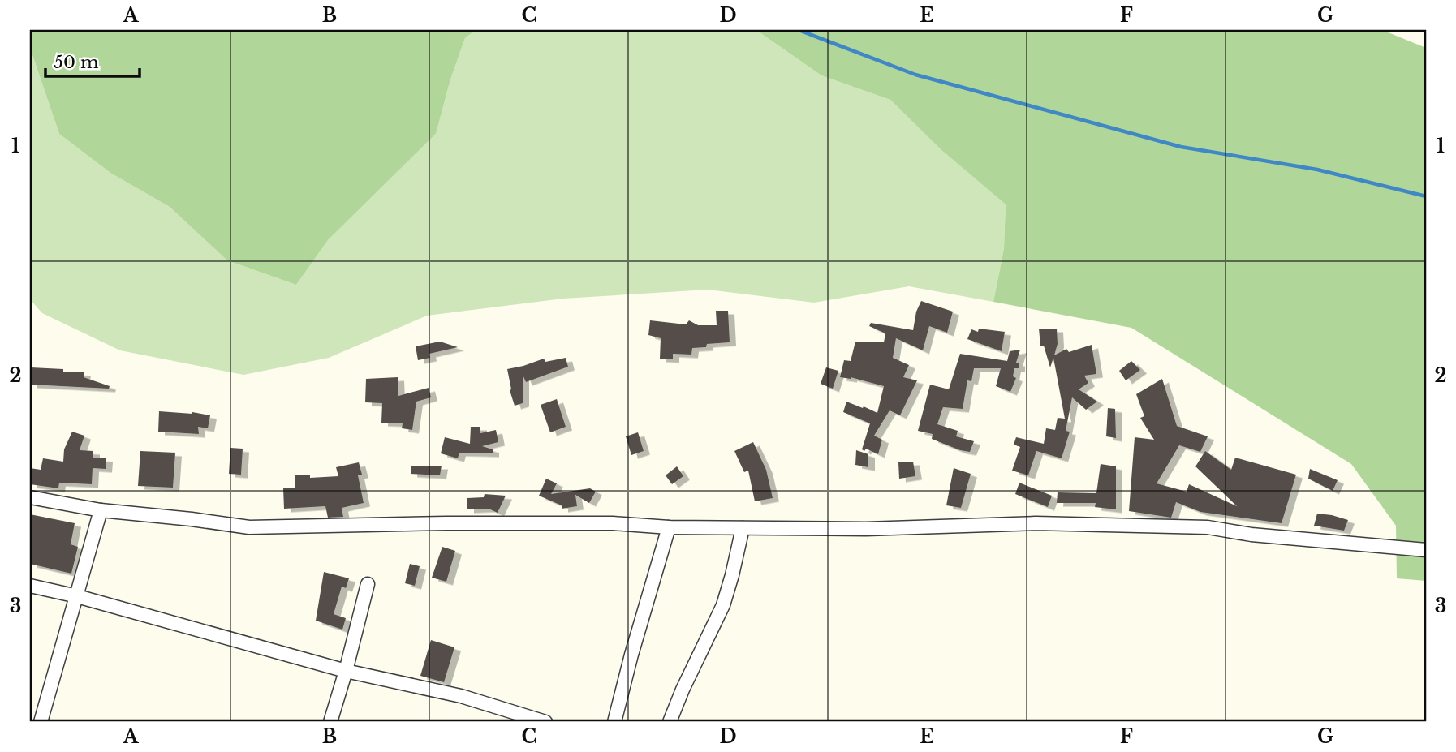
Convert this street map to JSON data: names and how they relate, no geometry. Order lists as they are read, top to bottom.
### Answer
{
  "scale_bar": "50 m",
  "grid": {
    "columns": [
      "A",
      "B",
      "C",
      "D",
      "E",
      "F",
      "G"
    ],
    "rows": ["1", "2", "3"]
  }
}
